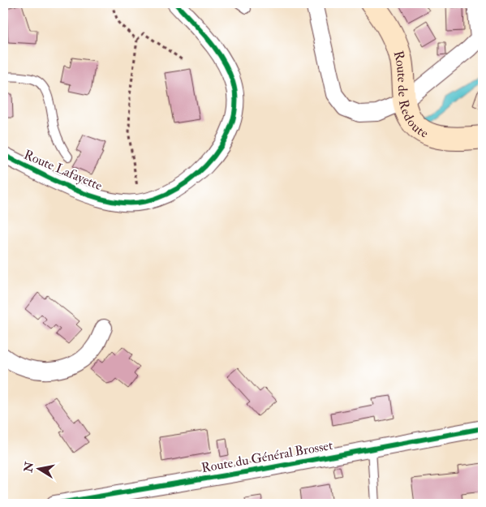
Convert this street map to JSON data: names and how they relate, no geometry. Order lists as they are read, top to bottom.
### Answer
{
  "streets": {
    "main road": ["Route de Redoute"],
    "street": ["Route Lafayette", "Route du Général Brosset"]
  },
  "north": "left"
}
